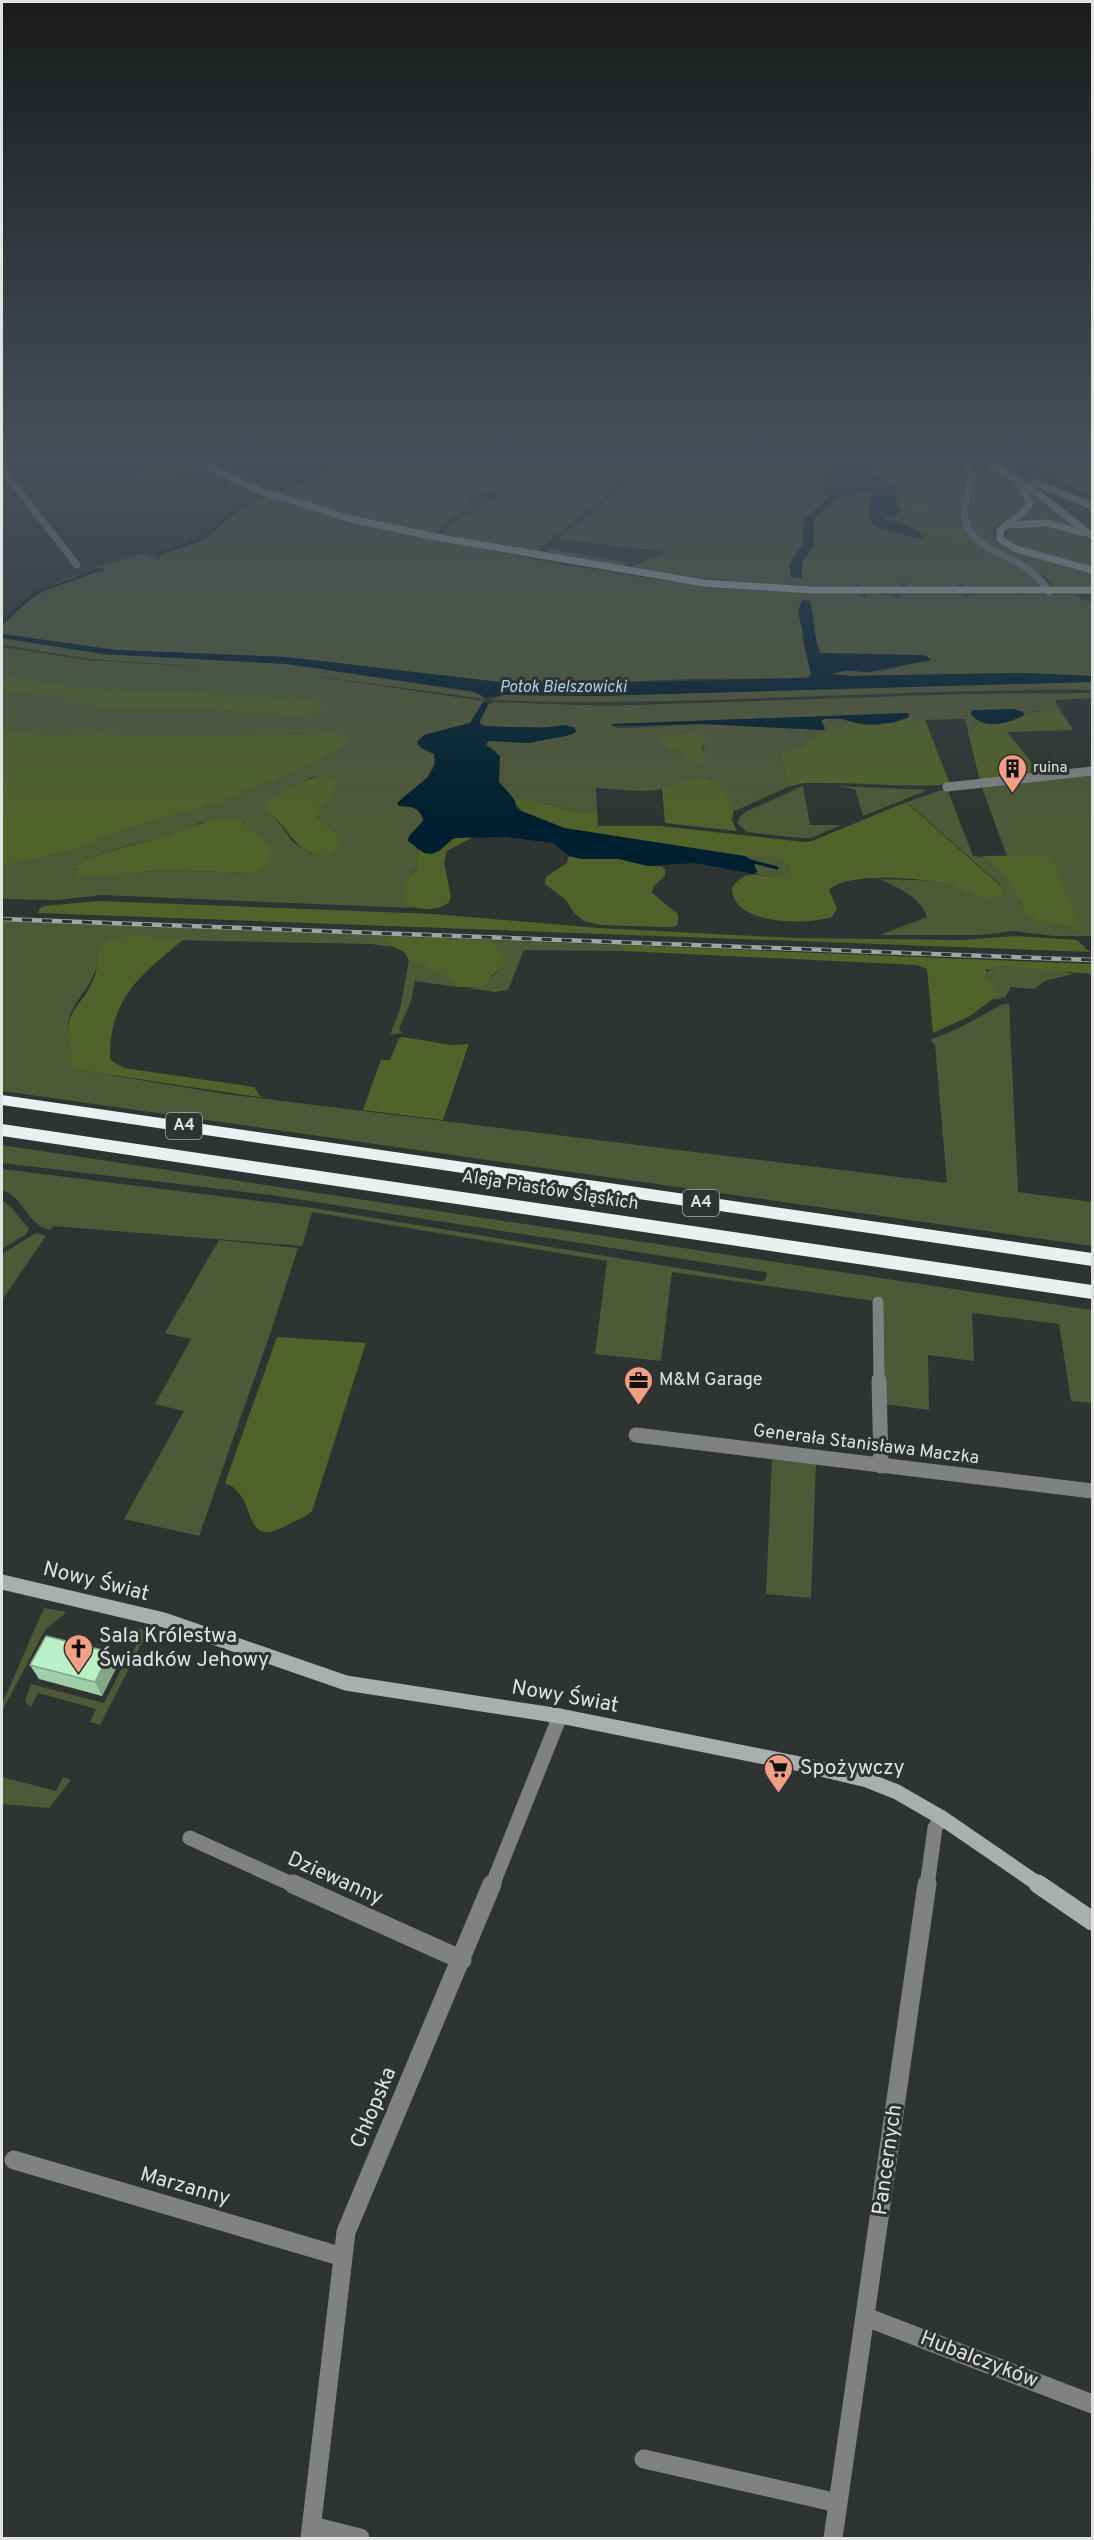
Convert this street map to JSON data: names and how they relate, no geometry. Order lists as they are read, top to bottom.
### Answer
{
  "streets": {
    "highway": ["A4", "Aleja Piastów Śląskich"],
    "street": [
      "Generała Stanisława Maczka",
      "Nowy Świat",
      "Dziewanny",
      "Chłopska",
      "Pancernych",
      "Marzanny",
      "Hubalczyków"
    ]
  },
  "crossings": [
    ["Nowy Świat", "Chłopska"],
    ["Nowy Świat", "Pancernych"],
    ["Dziewanny", "Chłopska"],
    ["Chłopska", "Marzanny"],
    ["Pancernych", "Hubalczyków"]
  ],
  "water": ["Potok Bielszowicki"],
  "places": {
    "building": ["ruina"],
    "office": ["M&M Garage"],
    "church": ["Sala Królestwa Świadków Jehowy"],
    "supermarket": ["Spożywczy"]
  }
}
